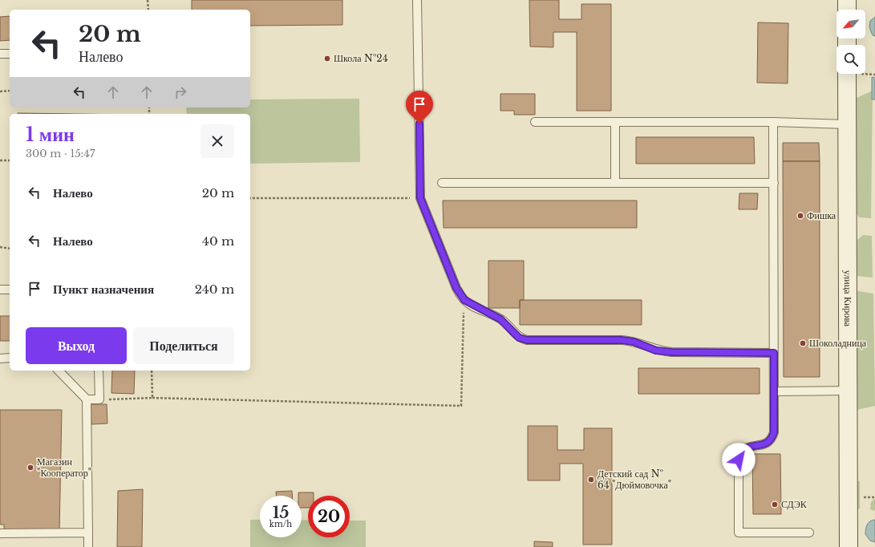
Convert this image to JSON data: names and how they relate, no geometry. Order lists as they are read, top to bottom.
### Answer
{
  "streets": {
    "street": ["улица Кирова"]
  },
  "places": [
    "Школа №24",
    "Фишка",
    "Шоколадница",
    "Магазин \"Кооператор\"",
    "Детский сад № 64 \"Дюймовочка\"",
    "СДЭК"
  ],
  "north": "bottom left",
  "page": {
    "turn": ["20 m", "Налево"],
    "heading": ["1 мин", "300 m · 15:47"],
    "list": [
      {
        "name": "Налево",
        "value": "20 m"
      },
      {
        "name": "Налево",
        "value": "40 m"
      },
      {
        "name": "Пункт назначения",
        "value": "240 m"
      }
    ],
    "buttons": ["Выход", "Поделиться"],
    "speed": "15 km/h",
    "limit": "20"
  }
}
